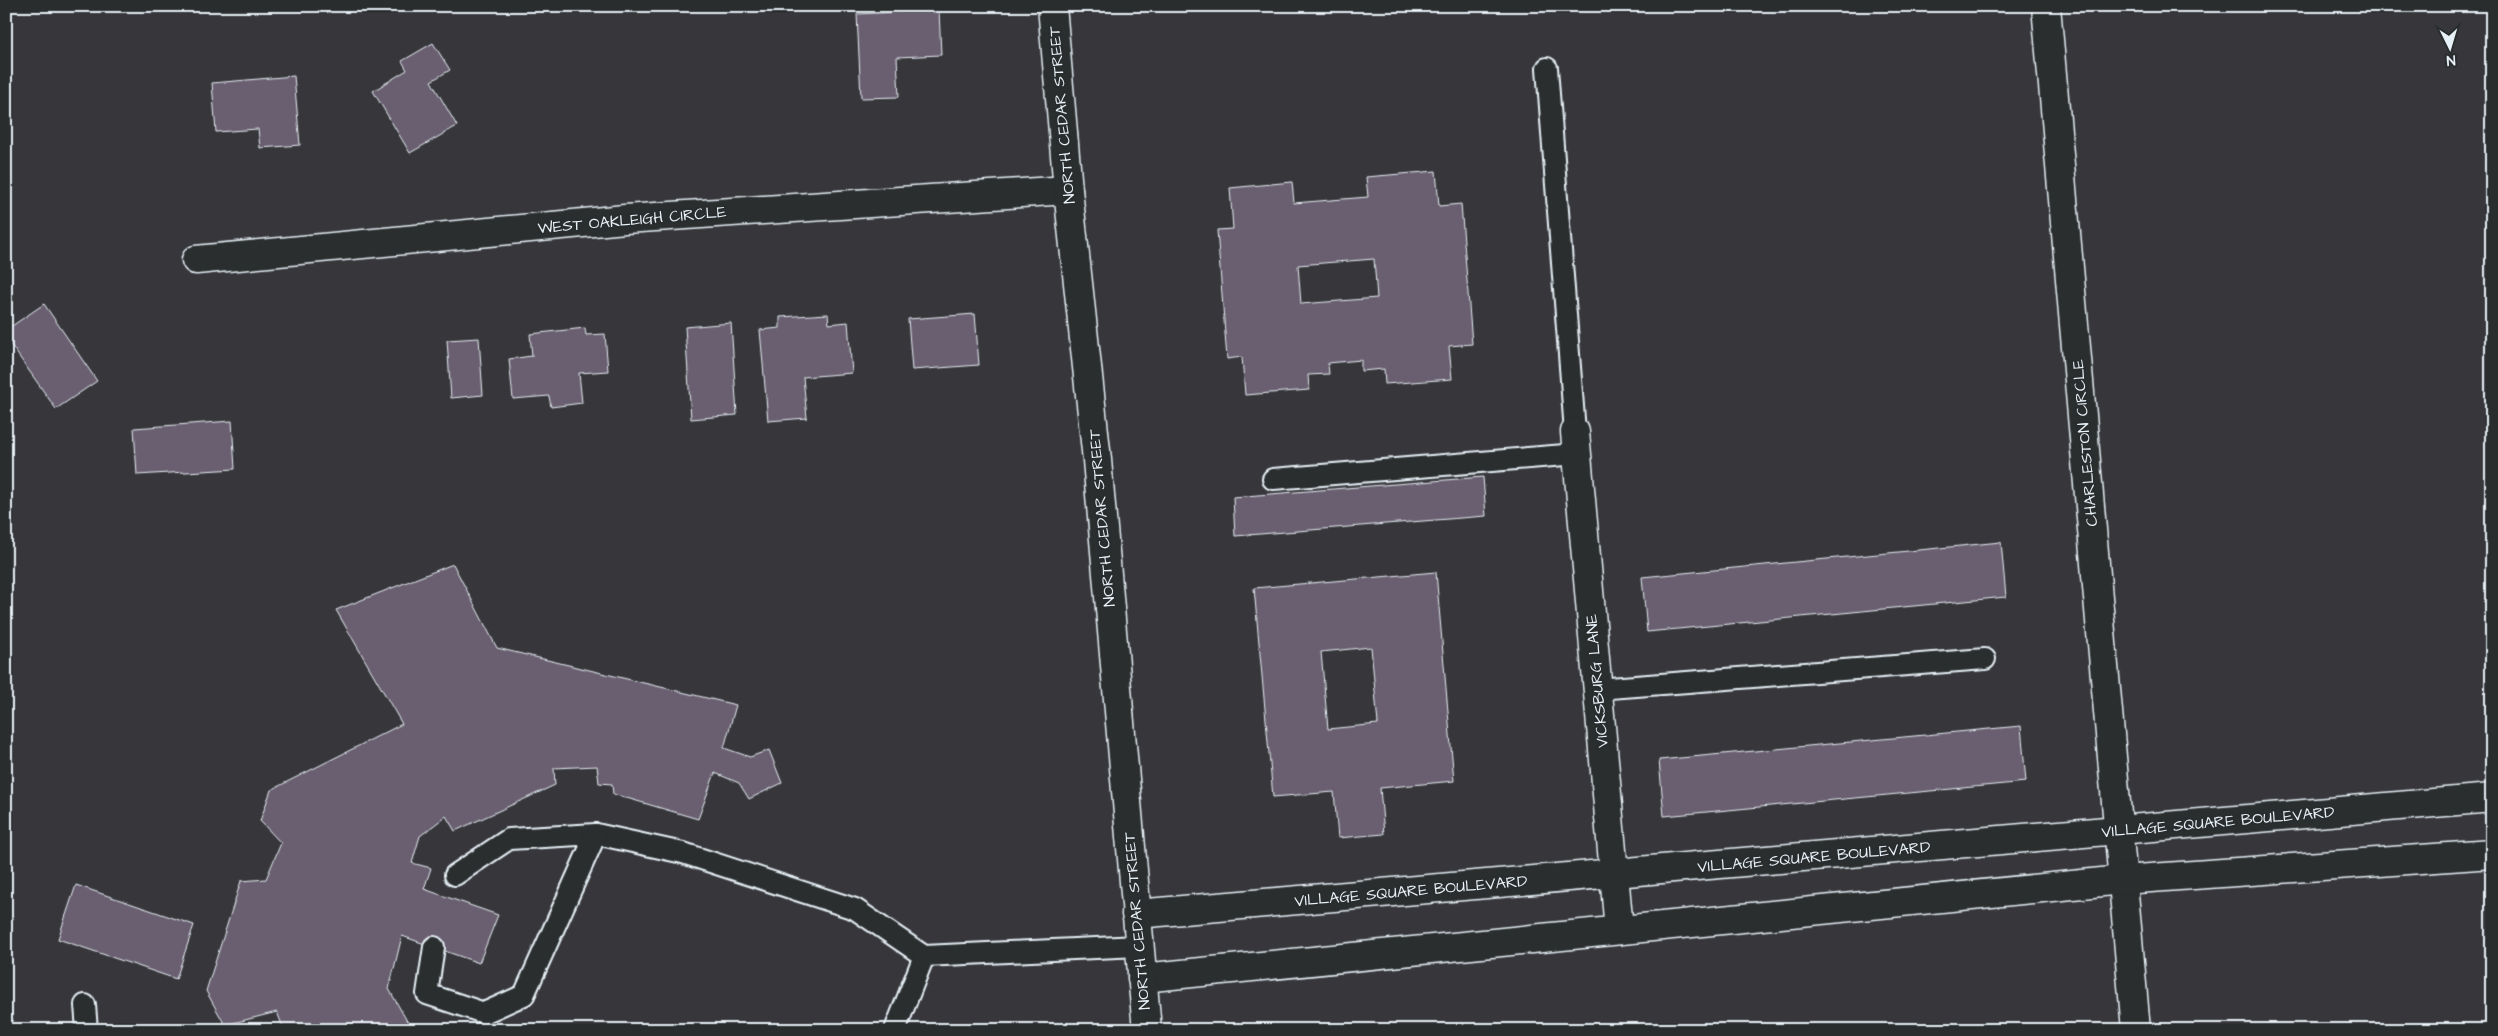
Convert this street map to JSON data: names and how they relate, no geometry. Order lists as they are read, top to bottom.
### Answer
{
  "streets": {
    "street": [
      "NORTH CEDAR STREET",
      "WEST OAKLEIGH CIRCLE",
      "CHARLESTON CIRCLE",
      "VICKSBURG LANE",
      "VILLAGE SQUARE BOULEVARD"
    ]
  },
  "crossings": [
    ["NORTH CEDAR STREET", "WEST OAKLEIGH CIRCLE"],
    ["NORTH CEDAR STREET", "VILLAGE SQUARE BOULEVARD"],
    ["CHARLESTON CIRCLE", "VILLAGE SQUARE BOULEVARD"],
    ["VICKSBURG LANE", "VILLAGE SQUARE BOULEVARD"]
  ],
  "north": "bottom"
}
